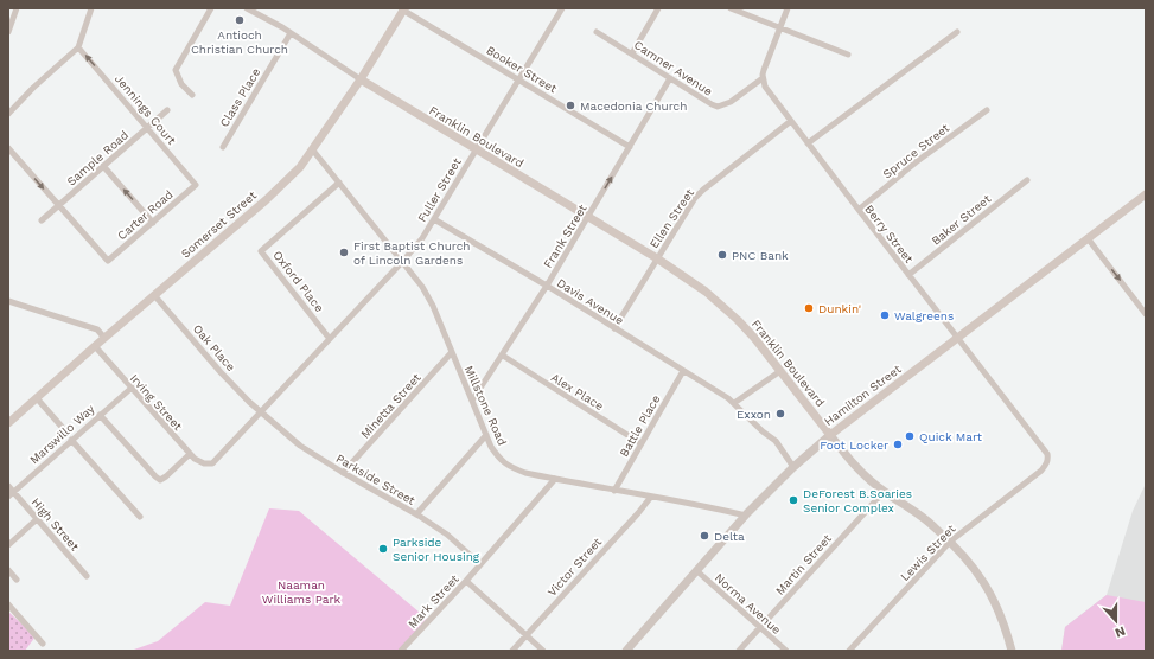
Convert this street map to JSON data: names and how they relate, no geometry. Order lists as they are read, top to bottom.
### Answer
{
  "streets": {
    "main road": ["Franklin Boulevard", "Somerset Street", "Hamilton Street"],
    "street": [
      "Camner Avenue",
      "Booker Street",
      "Class Place",
      "Jennings Court",
      "Spruce Street",
      "Sample Road",
      "Fuller Street",
      "Carter Road",
      "Ellen Street",
      "Baker Street",
      "Berry Street",
      "Frank Street",
      "Oxford Place",
      "Davis Avenue",
      "Oak Place",
      "Alex Place",
      "Irving Street",
      "Minetta Street",
      "Millstone Road",
      "Battle Place",
      "Marswillo Way",
      "Parkside Street",
      "High Street",
      "Lewis Street",
      "Martin Street",
      "Victor Street",
      "Mark Street",
      "Norma Avenue"
    ]
  },
  "crossings": [
    ["Camner Avenue", "Berry Street"],
    ["Camner Avenue", "Frank Street"],
    ["Booker Street", "Fuller Street"],
    ["Booker Street", "Somerset Street"],
    ["Booker Street", "Frank Street"],
    ["Jennings Court", "Sample Road"],
    ["Jennings Court", "Carter Road"],
    ["Franklin Boulevard", "Fuller Street"],
    ["Franklin Boulevard", "Ellen Street"],
    ["Franklin Boulevard", "Somerset Street"],
    ["Franklin Boulevard", "Frank Street"],
    ["Franklin Boulevard", "Hamilton Street"],
    ["Franklin Boulevard", "Lewis Street"],
    ["Franklin Boulevard", "Martin Street"],
    ["Spruce Street", "Berry Street"],
    ["Sample Road", "Carter Road"],
    ["Fuller Street", "Oxford Place"],
    ["Fuller Street", "Davis Avenue"],
    ["Fuller Street", "Oak Place"],
    ["Fuller Street", "Irving Street"],
    ["Fuller Street", "Millstone Road"],
    ["Fuller Street", "Parkside Street"],
    ["Ellen Street", "Berry Street"],
    ["Ellen Street", "Davis Avenue"],
    ["Baker Street", "Berry Street"],
    ["Somerset Street", "Oak Place"],
    ["Somerset Street", "Irving Street"],
    ["Somerset Street", "Millstone Road"],
    ["Berry Street", "Hamilton Street"],
    ["Berry Street", "Lewis Street"],
    ["Frank Street", "Davis Avenue"],
    ["Frank Street", "Alex Place"],
    ["Frank Street", "Millstone Road"],
    ["Oxford Place", "Millstone Road"],
    ["Davis Avenue", "Hamilton Street"],
    ["Davis Avenue", "Battle Place"],
    ["Oak Place", "Parkside Street"],
    ["Alex Place", "Battle Place"],
    ["Hamilton Street", "Millstone Road"],
    ["Hamilton Street", "Norma Avenue"],
    ["Irving Street", "Marswillo Way"],
    ["Minetta Street", "Millstone Road"],
    ["Minetta Street", "Parkside Street"],
    ["Millstone Road", "Battle Place"],
    ["Millstone Road", "Victor Street"],
    ["Millstone Road", "Mark Street"],
    ["Marswillo Way", "High Street"],
    ["Parkside Street", "Mark Street"],
    ["Martin Street", "Norma Avenue"]
  ],
  "one_way": ["Jennings Court"],
  "parks": ["Naaman Williams Park"],
  "places": [
    "Antioch Christian Church",
    "Macedonia Church",
    "First Baptist Church of Lincoln Gardens",
    "PNC Bank",
    "Dunkin'",
    "Walgreens",
    "Exxon",
    "Quick Mart",
    "Foot Locker",
    "DeForest B.Soaries Senior Complex",
    "Delta",
    "Parkside Senior Housing"
  ],
  "north": "bottom"
}
